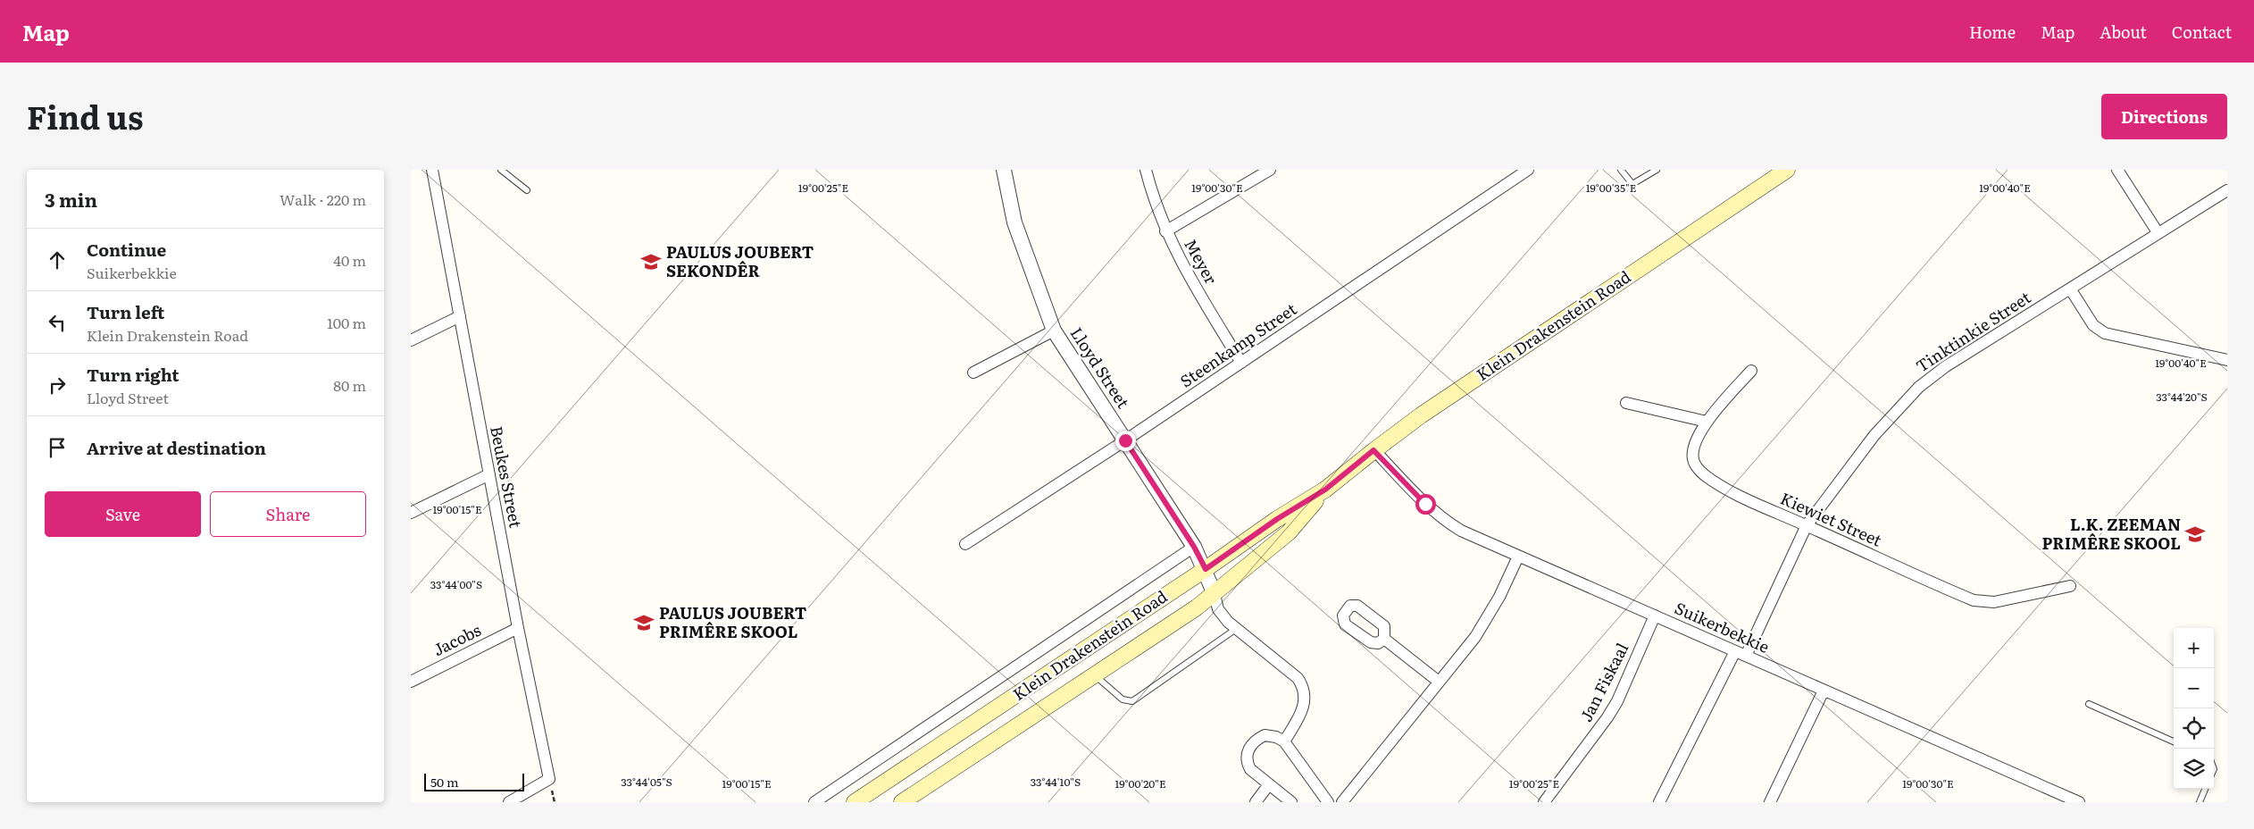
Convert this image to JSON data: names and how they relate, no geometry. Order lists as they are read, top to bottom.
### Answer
{
  "streets": {
    "main road": ["Klein Drakenstein Road"],
    "street": [
      "Meyer",
      "Tinktinkie Street",
      "Steenkamp Street",
      "Lloyd Street",
      "Beukes Street",
      "Kiewiet Street",
      "Suikerbekkie",
      "Jacobs",
      "Jan Fiskaal"
    ]
  },
  "crossings": [
    ["Meyer", "Steenkamp Street"],
    ["Klein Drakenstein Road", "Lloyd Street"],
    ["Klein Drakenstein Road", "Suikerbekkie"],
    ["Tinktinkie Street", "Kiewiet Street"],
    ["Tinktinkie Street", "Suikerbekkie"],
    ["Steenkamp Street", "Lloyd Street"],
    ["Beukes Street", "Jacobs"],
    ["Suikerbekkie", "Jan Fiskaal"]
  ],
  "places": {
    "school or university": ["PAULUS JOUBERT SEKONDÊR", "L.K. ZEEMAN PRIMÊRE SKOOL", "PAULUS JOUBERT PRIMÊRE SKOOL"]
  },
  "scale_bar": "50 m",
  "page": {
    "header": "Map",
    "nav": [
      "Home",
      "Map",
      "About",
      "Contact"
    ],
    "title": "Find us",
    "buttons": [
      "Directions",
      ["Save", "Share"]
    ],
    "heading": ["3 min", "Walk · 220 m"],
    "list": [
      ["Continue", "Suikerbekkie", "40 m"],
      ["Turn left", "Klein Drakenstein Road", "100 m"],
      ["Turn right", "Lloyd Street", "80 m"],
      "Arrive at destination"
    ],
    "map_buttons": ["+", "−"],
    "scale": "50 m"
  },
  "coordinates": [
    "19°00'40\"E",
    "19°00'25\"E",
    "19°00'30\"E",
    "19°00'35\"E",
    "33°44'20\"S",
    "19°00'15\"E",
    "33°44'00\"S",
    "33°44'05\"S",
    "33°44'10\"S",
    "19°00'20\"E"
  ]
}
